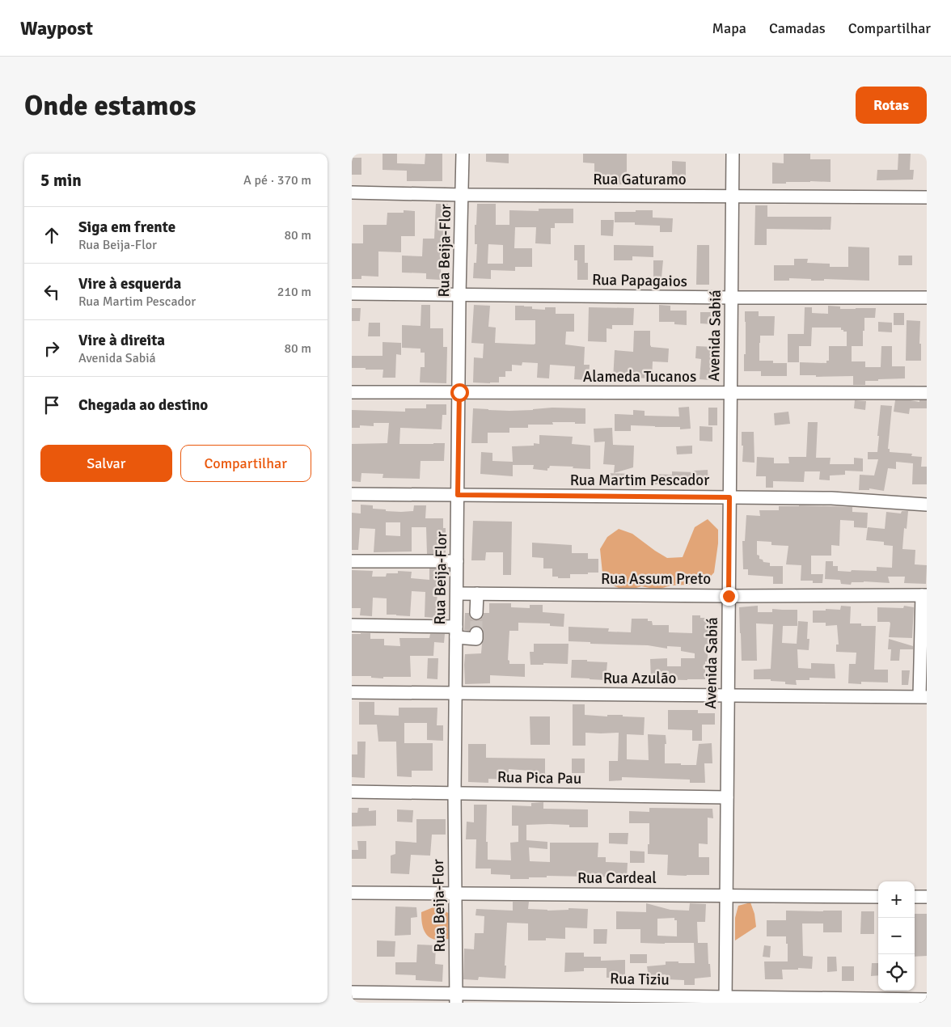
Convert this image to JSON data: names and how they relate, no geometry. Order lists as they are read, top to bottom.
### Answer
{
  "streets": {
    "street": [
      "Rua Gaturamo",
      "Rua Beija-Flor",
      "Rua Papagaios",
      "Avenida Sabiá",
      "Alameda Tucanos",
      "Rua Martim Pescador",
      "Rua Assum Preto",
      "Rua Azulão",
      "Rua Pica Pau",
      "Rua Cardeal",
      "Rua Tiziu"
    ]
  },
  "crossings": [
    ["Rua Gaturamo", "Rua Beija-Flor"],
    ["Rua Gaturamo", "Avenida Sabiá"],
    ["Rua Beija-Flor", "Rua Papagaios"],
    ["Rua Beija-Flor", "Alameda Tucanos"],
    ["Rua Beija-Flor", "Rua Martim Pescador"],
    ["Rua Beija-Flor", "Rua Assum Preto"],
    ["Rua Beija-Flor", "Rua Azulão"],
    ["Rua Beija-Flor", "Rua Pica Pau"],
    ["Rua Beija-Flor", "Rua Cardeal"],
    ["Rua Beija-Flor", "Rua Tiziu"],
    ["Rua Papagaios", "Avenida Sabiá"],
    ["Avenida Sabiá", "Alameda Tucanos"],
    ["Avenida Sabiá", "Rua Martim Pescador"],
    ["Avenida Sabiá", "Rua Assum Preto"],
    ["Avenida Sabiá", "Rua Azulão"],
    ["Avenida Sabiá", "Rua Pica Pau"],
    ["Avenida Sabiá", "Rua Cardeal"],
    ["Avenida Sabiá", "Rua Tiziu"]
  ],
  "page": {
    "header": "Waypost",
    "nav": ["Mapa", "Camadas", "Compartilhar"],
    "buttons": [
      "Rotas",
      ["Salvar", "Compartilhar"]
    ],
    "title": "Onde estamos",
    "heading": ["5 min", "A pé · 370 m"],
    "list": [
      ["Siga em frente", "Rua Beija-Flor", "80 m"],
      ["Vire à esquerda", "Rua Martim Pescador", "210 m"],
      ["Vire à direita", "Avenida Sabiá", "80 m"],
      "Chegada ao destino"
    ],
    "map_buttons": ["+", "−"]
  }
}
